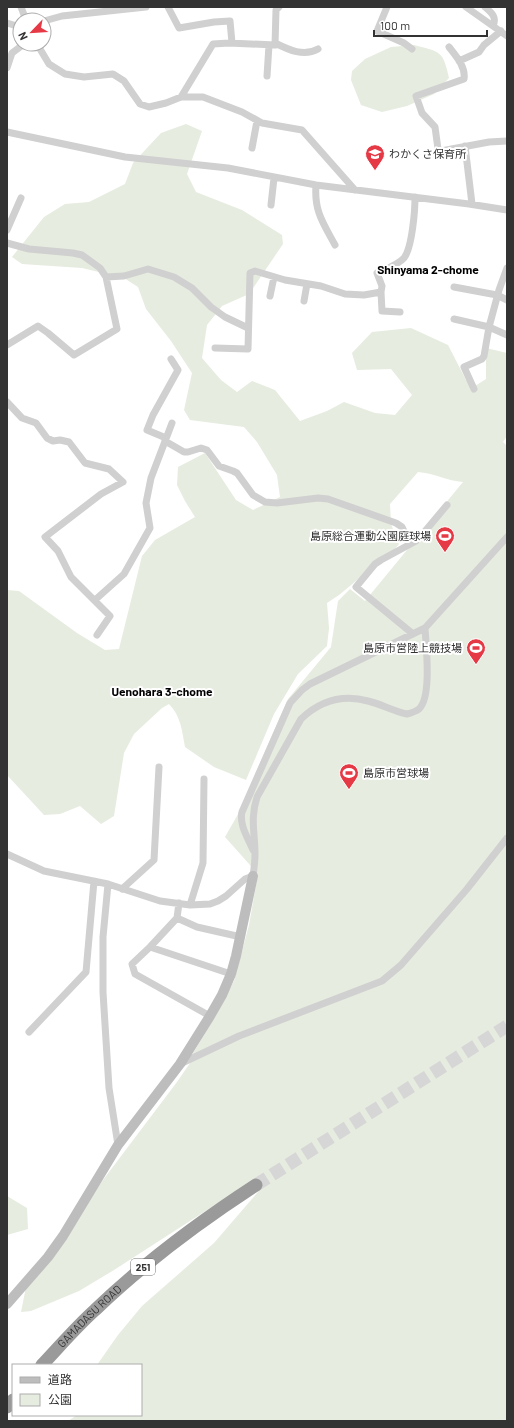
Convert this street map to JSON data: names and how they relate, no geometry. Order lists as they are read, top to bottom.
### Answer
{
  "streets": {
    "highway": ["251", "GAMADASU ROAD"]
  },
  "districts": ["Shinyama 2-chome", "Uenohara 3-chome"],
  "places": {
    "school or university": ["わかくさ保育所"],
    "sports": ["島原総合運動公園庭球場", "島原市営陸上競技場", "島原市営球場"]
  },
  "legend": ["道路", "公園"],
  "scale_bar": "100 m",
  "north": "bottom left"
}
